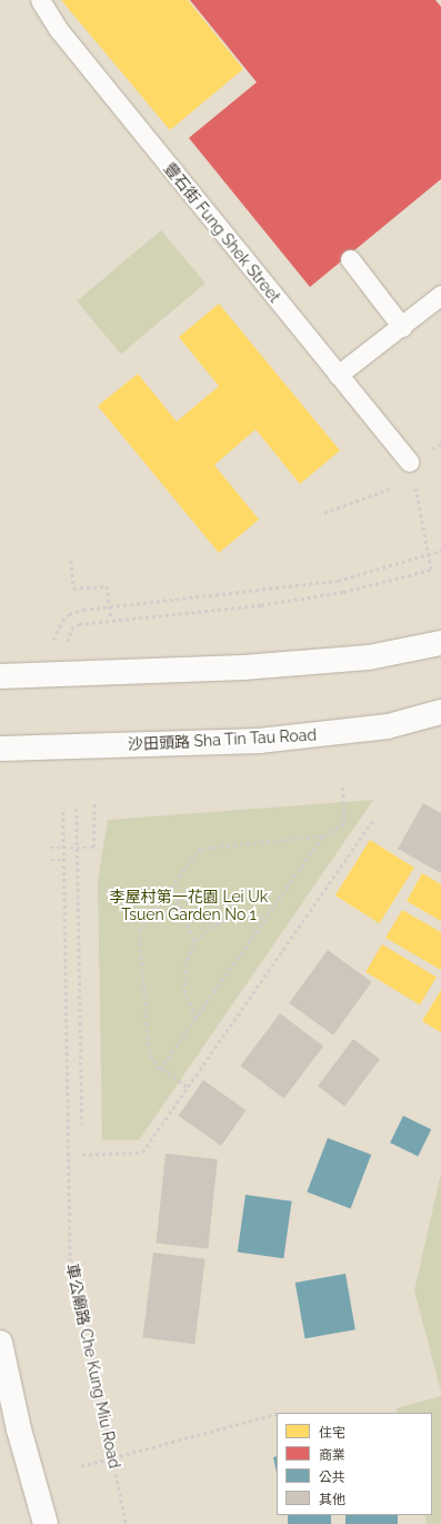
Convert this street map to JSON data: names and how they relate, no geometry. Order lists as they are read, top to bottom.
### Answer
{
  "streets": {
    "street": ["沙田頭路 Sha Tin Tau Road"],
    "lane": ["豐石街 Fung Shek Street"],
    "path": ["車公廟路 Che Kung Miu Road"]
  },
  "parks": ["李屋村第一花園 Lei Uk Tsuen Garden No 1"],
  "legend": [
    "住宅",
    "商業",
    "公共",
    "其他"
  ]
}
